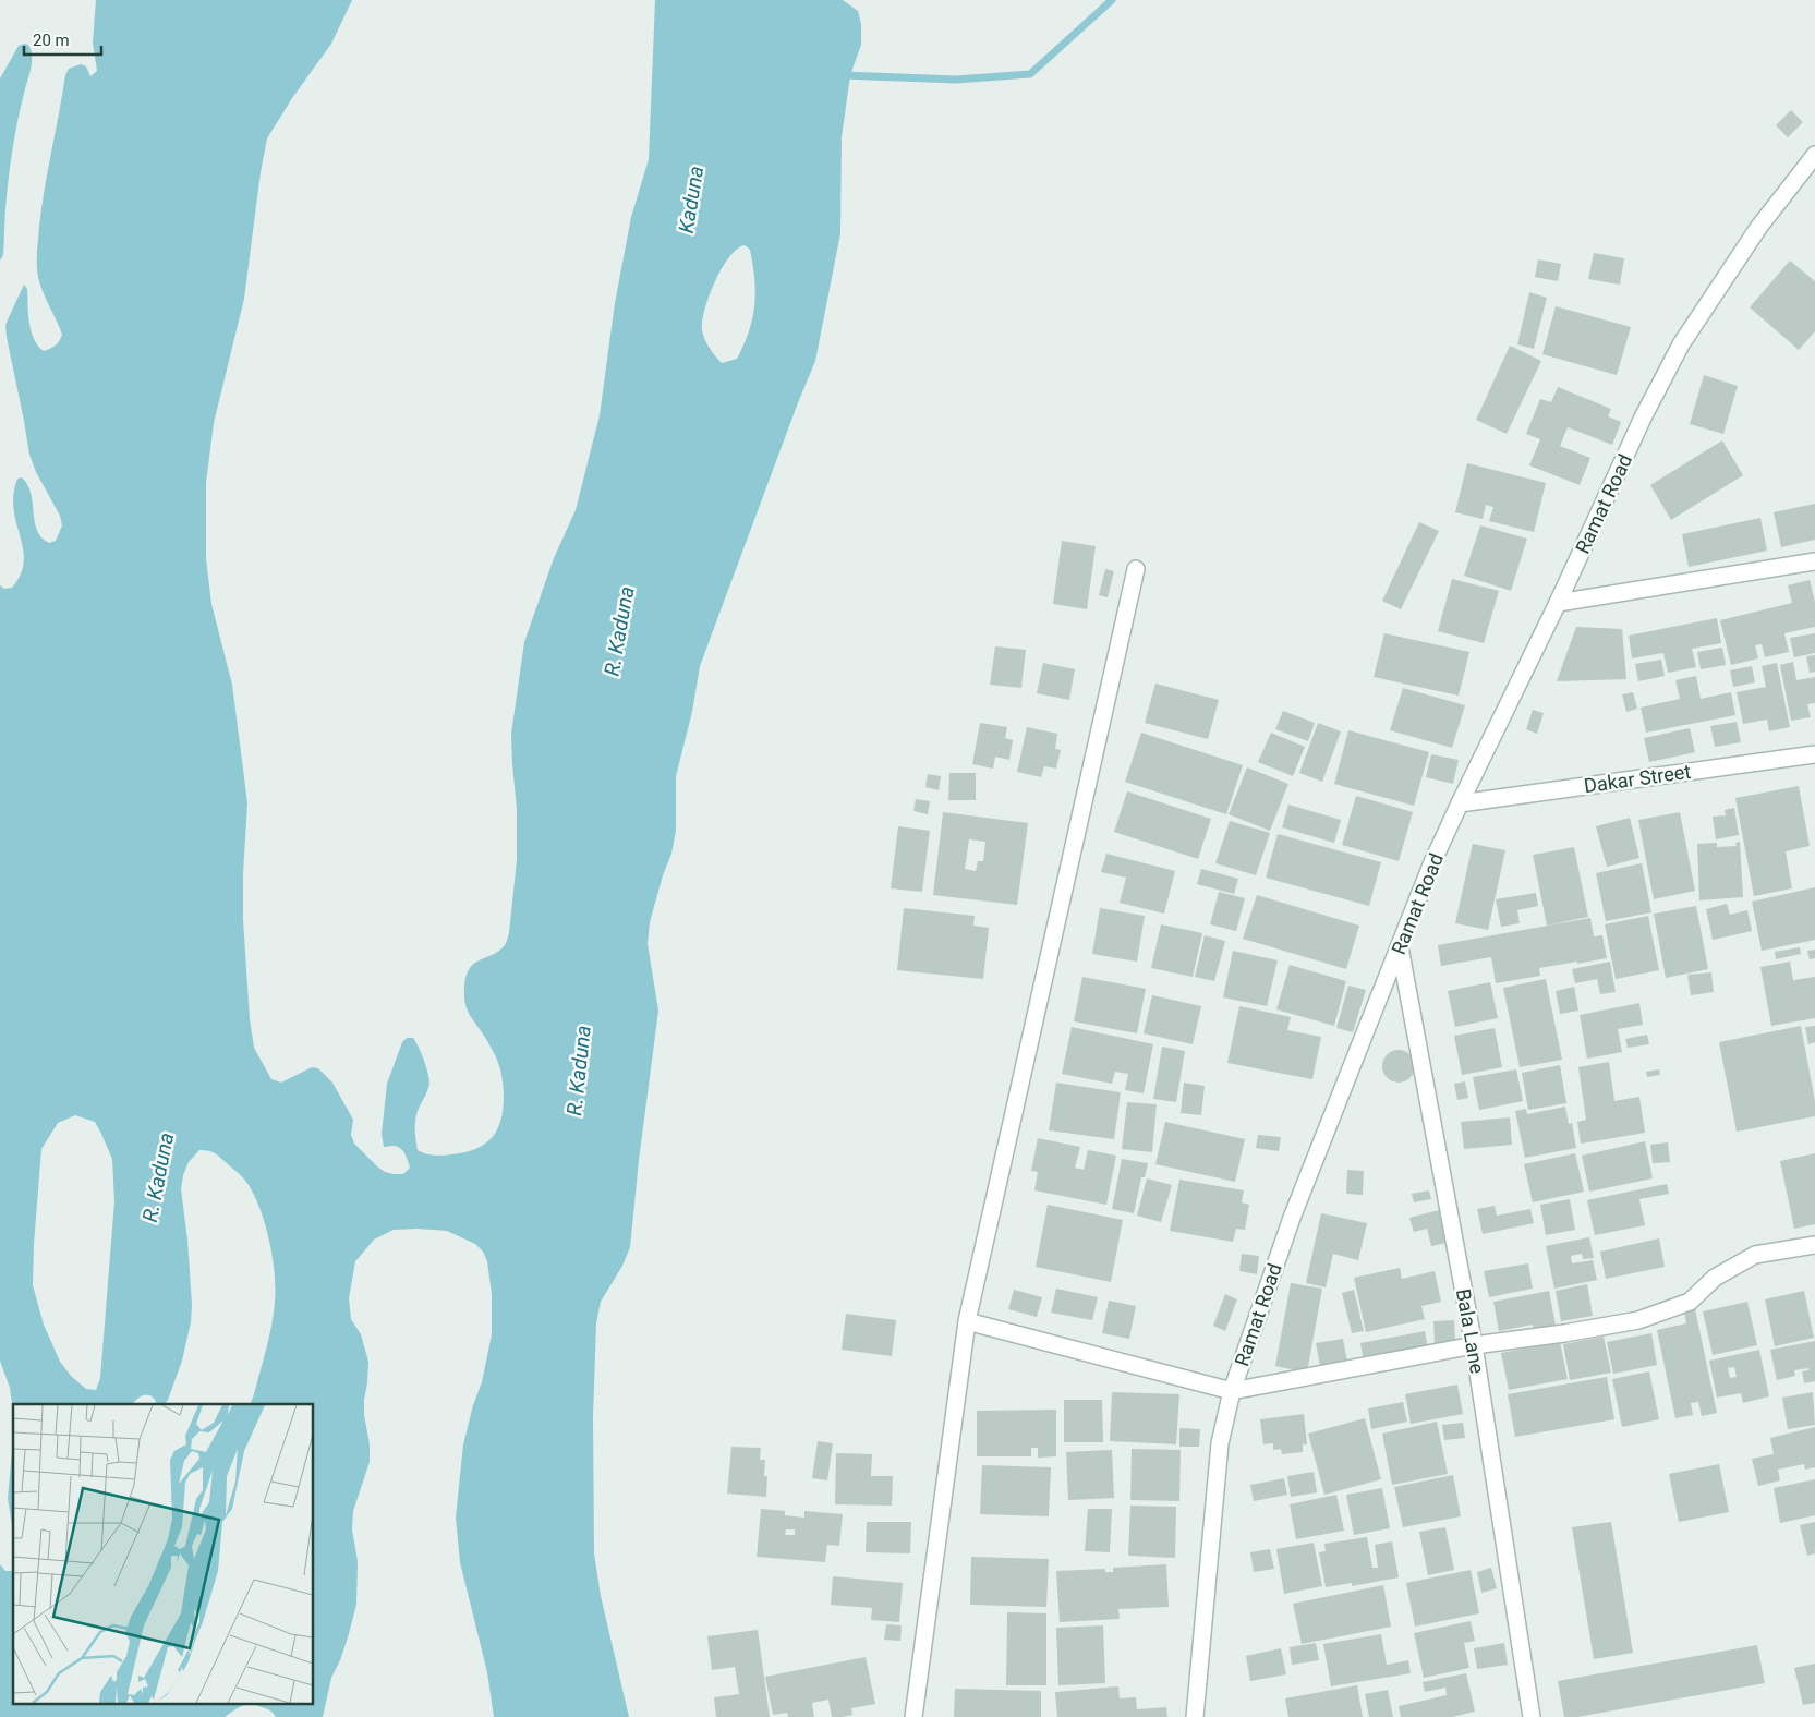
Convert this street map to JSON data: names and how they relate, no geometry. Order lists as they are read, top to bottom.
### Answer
{
  "streets": {
    "street": ["Ramat Road", "Dakar Street", "Bala Lane"]
  },
  "crossings": [
    ["Ramat Road", "Dakar Street"],
    ["Ramat Road", "Bala Lane"]
  ],
  "water": ["Kaduna", "R. Kaduna"],
  "scale_bar": "20 m"
}
